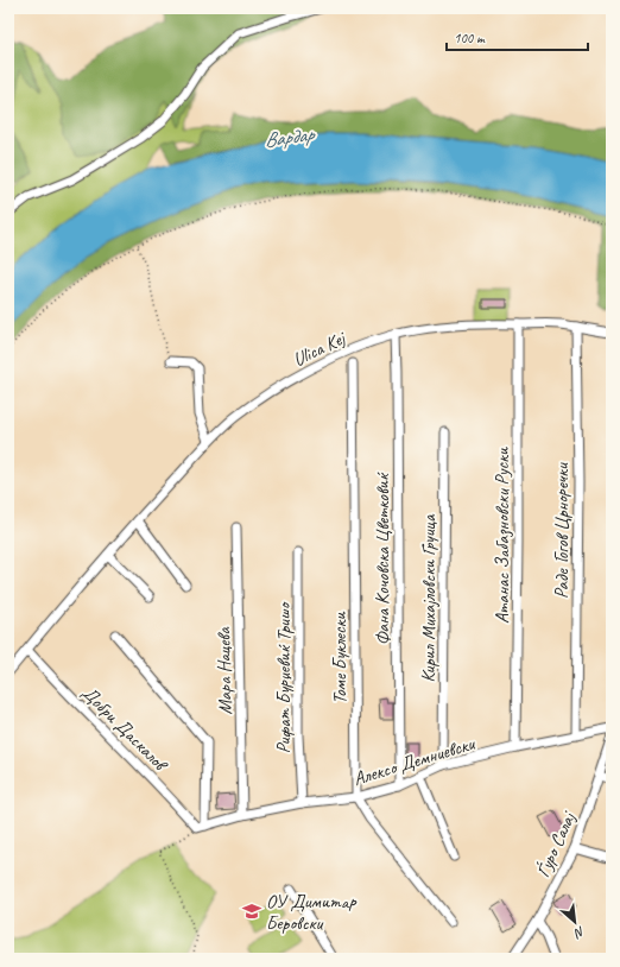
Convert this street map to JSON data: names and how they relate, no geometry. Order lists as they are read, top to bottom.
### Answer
{
  "streets": {
    "street": [
      "Ulica Kej",
      "Раде Гогов Црноречки",
      "Атанас Забазновски Руски",
      "Фана Кочовска Цветковиќ",
      "Кирил Михајловски Груица",
      "Томе Буклески",
      "Мара Нацева",
      "Рифат Бурџевиќ Тришо",
      "Добри Даскалов",
      "Алексо Демниевски",
      "Ѓуро Салај"
    ]
  },
  "crossings": [
    ["Ulica Kej", "Раде Гогов Црноречки"],
    ["Ulica Kej", "Атанас Забазновски Руски"],
    ["Ulica Kej", "Фана Кочовска Цветковиќ"],
    ["Ulica Kej", "Добри Даскалов"],
    ["Раде Гогов Црноречки", "Алексо Демниевски"],
    ["Атанас Забазновски Руски", "Алексо Демниевски"],
    ["Фана Кочовска Цветковиќ", "Алексо Демниевски"],
    ["Кирил Михајловски Груица", "Алексо Демниевски"],
    ["Томе Буклески", "Алексо Демниевски"],
    ["Мара Нацева", "Алексо Демниевски"],
    ["Рифат Бурџевиќ Тришо", "Алексо Демниевски"],
    ["Добри Даскалов", "Алексо Демниевски"]
  ],
  "water": ["Вардар"],
  "places": {
    "school or university": ["ОУ Димитар Беровски"]
  },
  "scale_bar": "100 m",
  "north": "bottom right"
}
